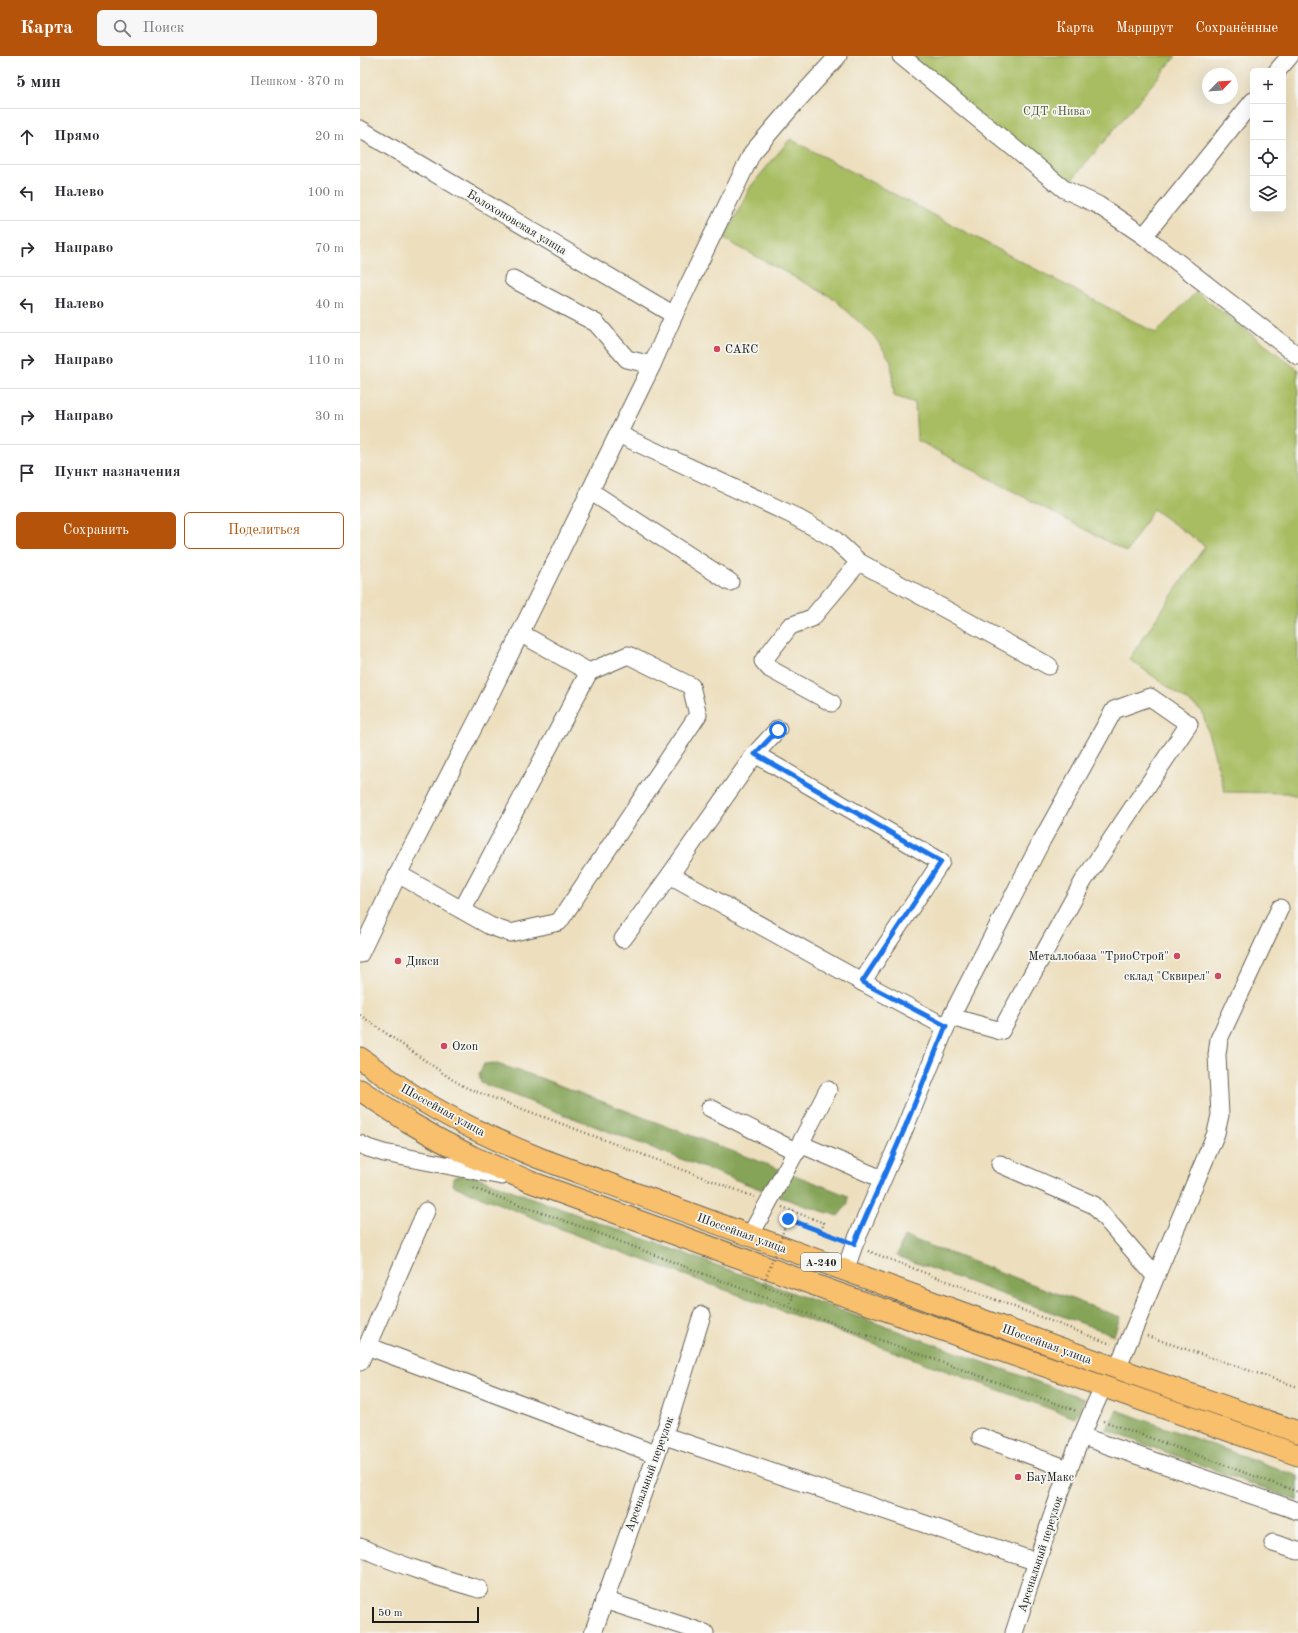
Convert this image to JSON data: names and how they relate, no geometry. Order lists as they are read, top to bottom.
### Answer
{
  "streets": {
    "main road": ["Шоссейная улица", "А-240"],
    "street": ["Болохоновская улица", "Арсенальный переулок"]
  },
  "crossings": [
    ["Шоссейная улица", "Арсенальный переулок"]
  ],
  "parks": ["СДТ «Нива»"],
  "places": [
    "САКС",
    "Металлобаза \"ТриоСтрой\"",
    "Дикси",
    "склад \"Сквирел\"",
    "Ozon",
    "БауМакс"
  ],
  "scale_bar": "50 m",
  "north": "top right",
  "page": {
    "header": "Карта",
    "search": "Поиск",
    "nav": ["Карта", "Маршрут", "Сохранённые"],
    "heading": ["5 мин", "Пешком · 370 m"],
    "map_buttons": ["+", "−"],
    "list": [
      ["Прямо", "20 m"],
      ["Налево", "100 m"],
      ["Направо", "70 m"],
      ["Налево", "40 m"],
      ["Направо", "110 m"],
      ["Направо", "30 m"],
      "Пункт назначения"
    ],
    "buttons": ["Сохранить", "Поделиться"],
    "scale": "50 m"
  }
}
